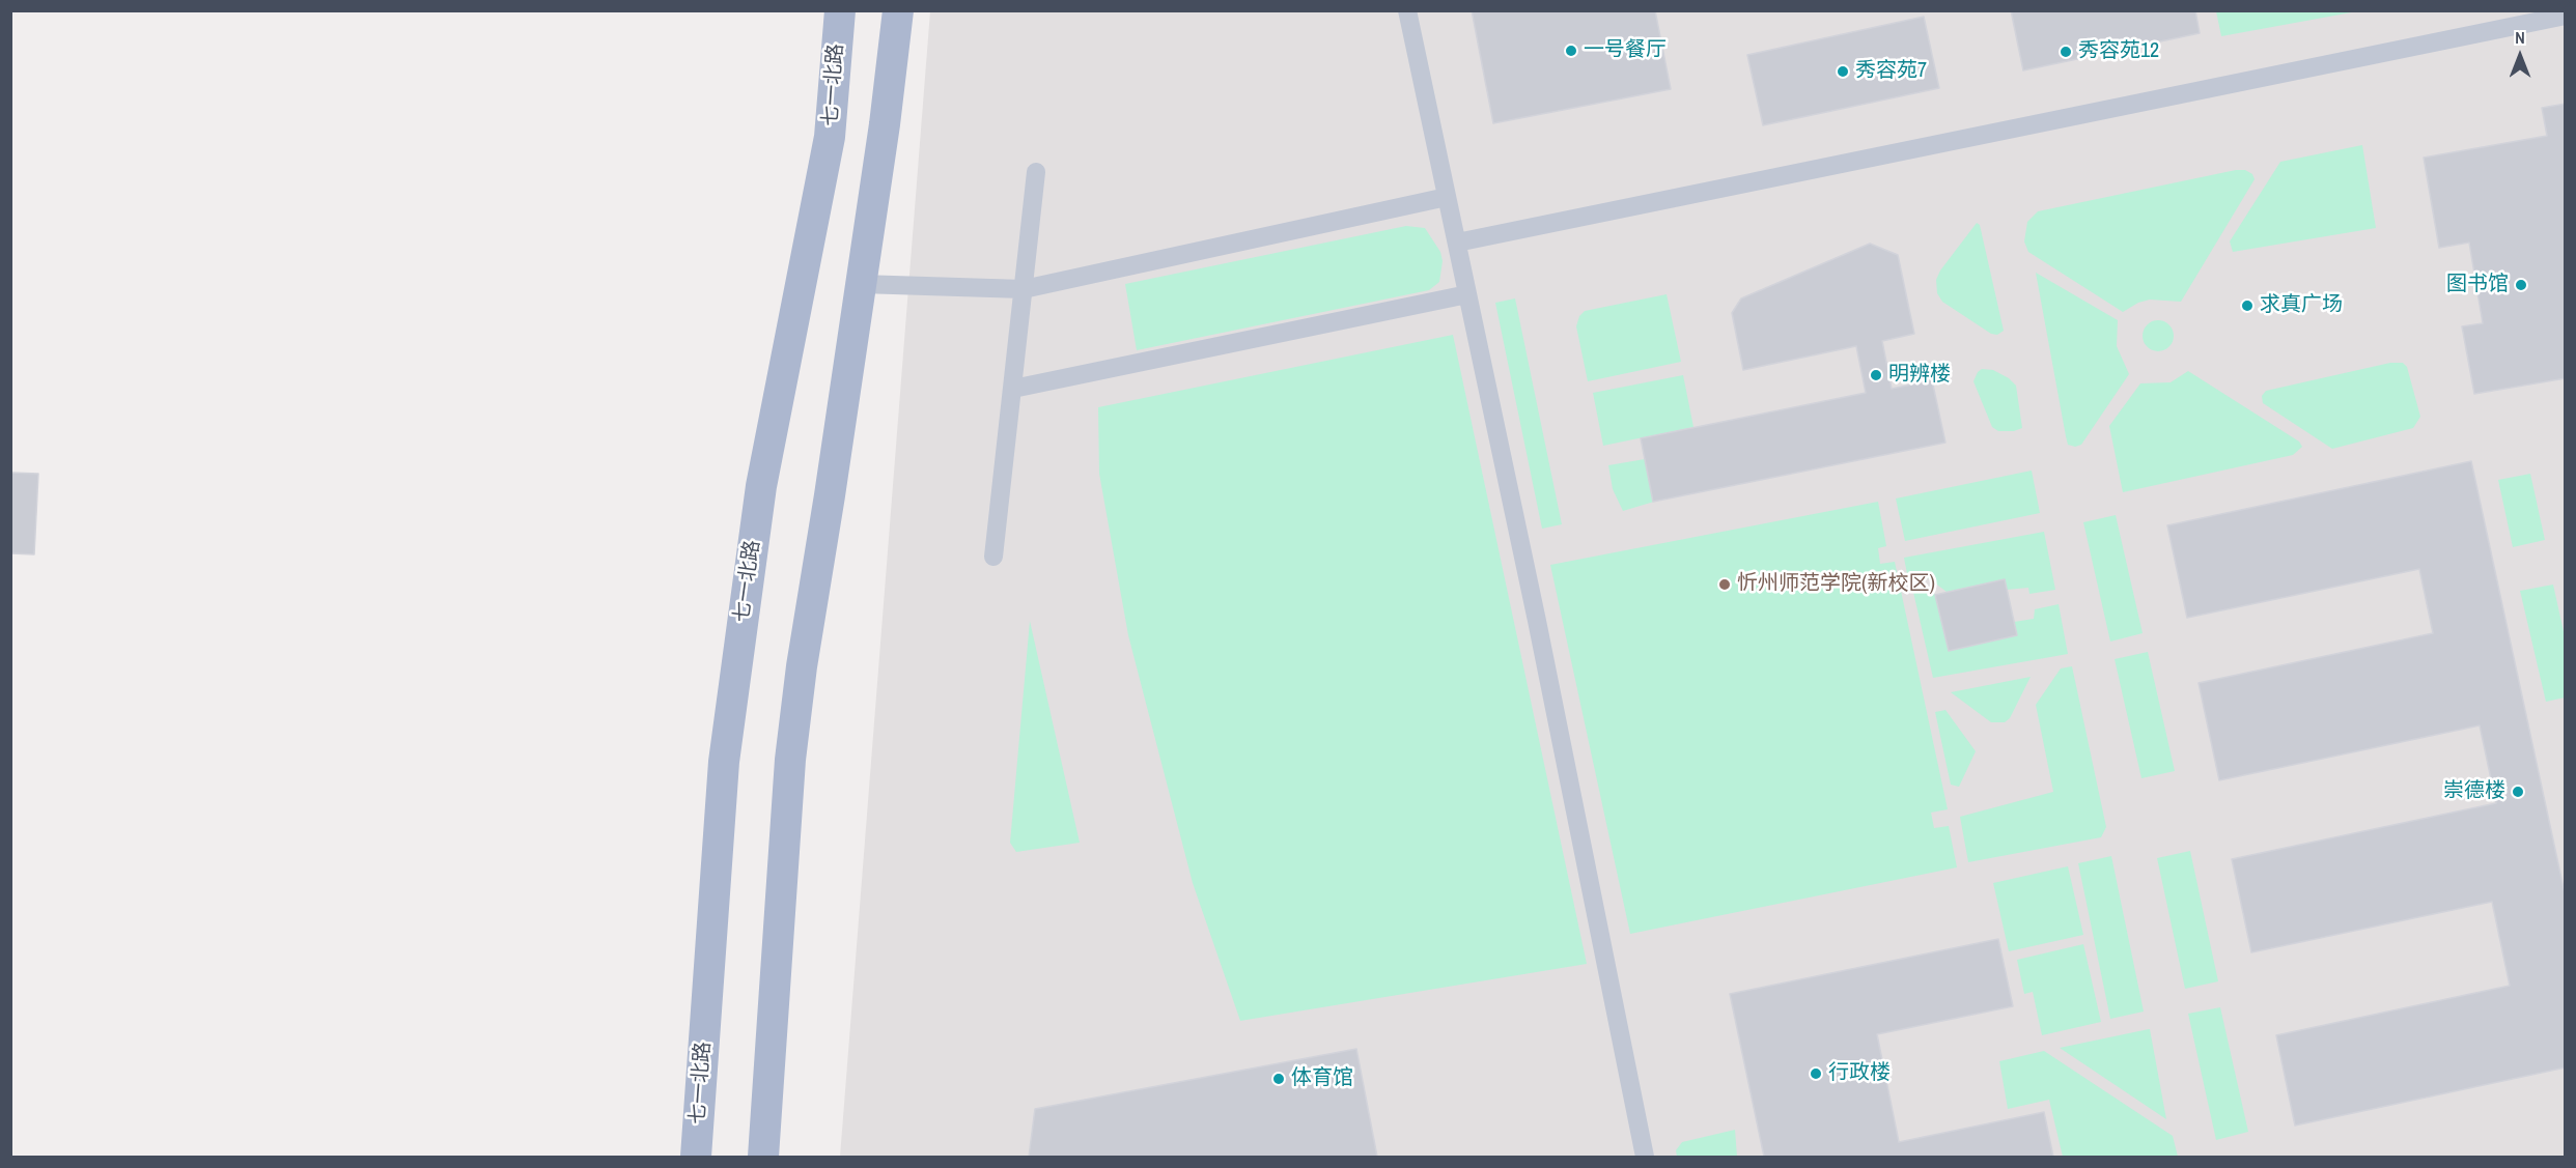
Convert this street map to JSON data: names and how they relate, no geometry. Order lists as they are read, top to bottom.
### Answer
{
  "streets": {
    "main road": ["七一北路"]
  },
  "places": [
    "一号餐厅",
    "秀容苑12",
    "秀容苑7",
    "图书馆",
    "求真广场",
    "明辨楼",
    "忻州师范学院(新校区)",
    "崇德楼",
    "行政楼",
    "体育馆"
  ],
  "north": "top"
}
